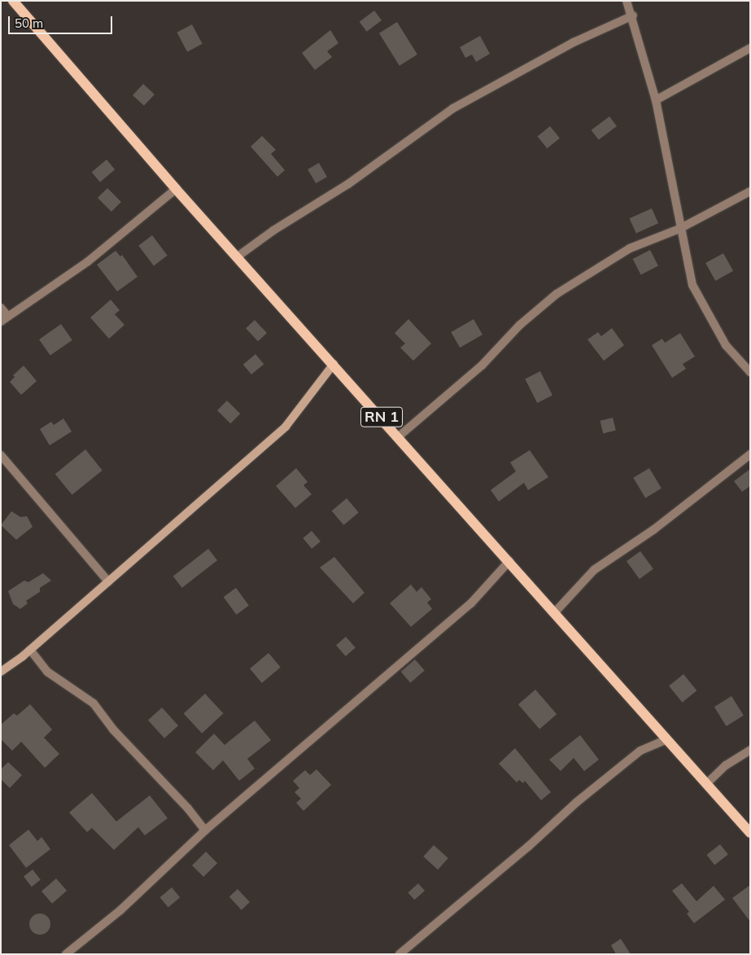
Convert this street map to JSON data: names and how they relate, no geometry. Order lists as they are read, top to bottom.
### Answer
{
  "streets": {
    "main road": ["RN 1"]
  },
  "scale_bar": "50 m"
}
